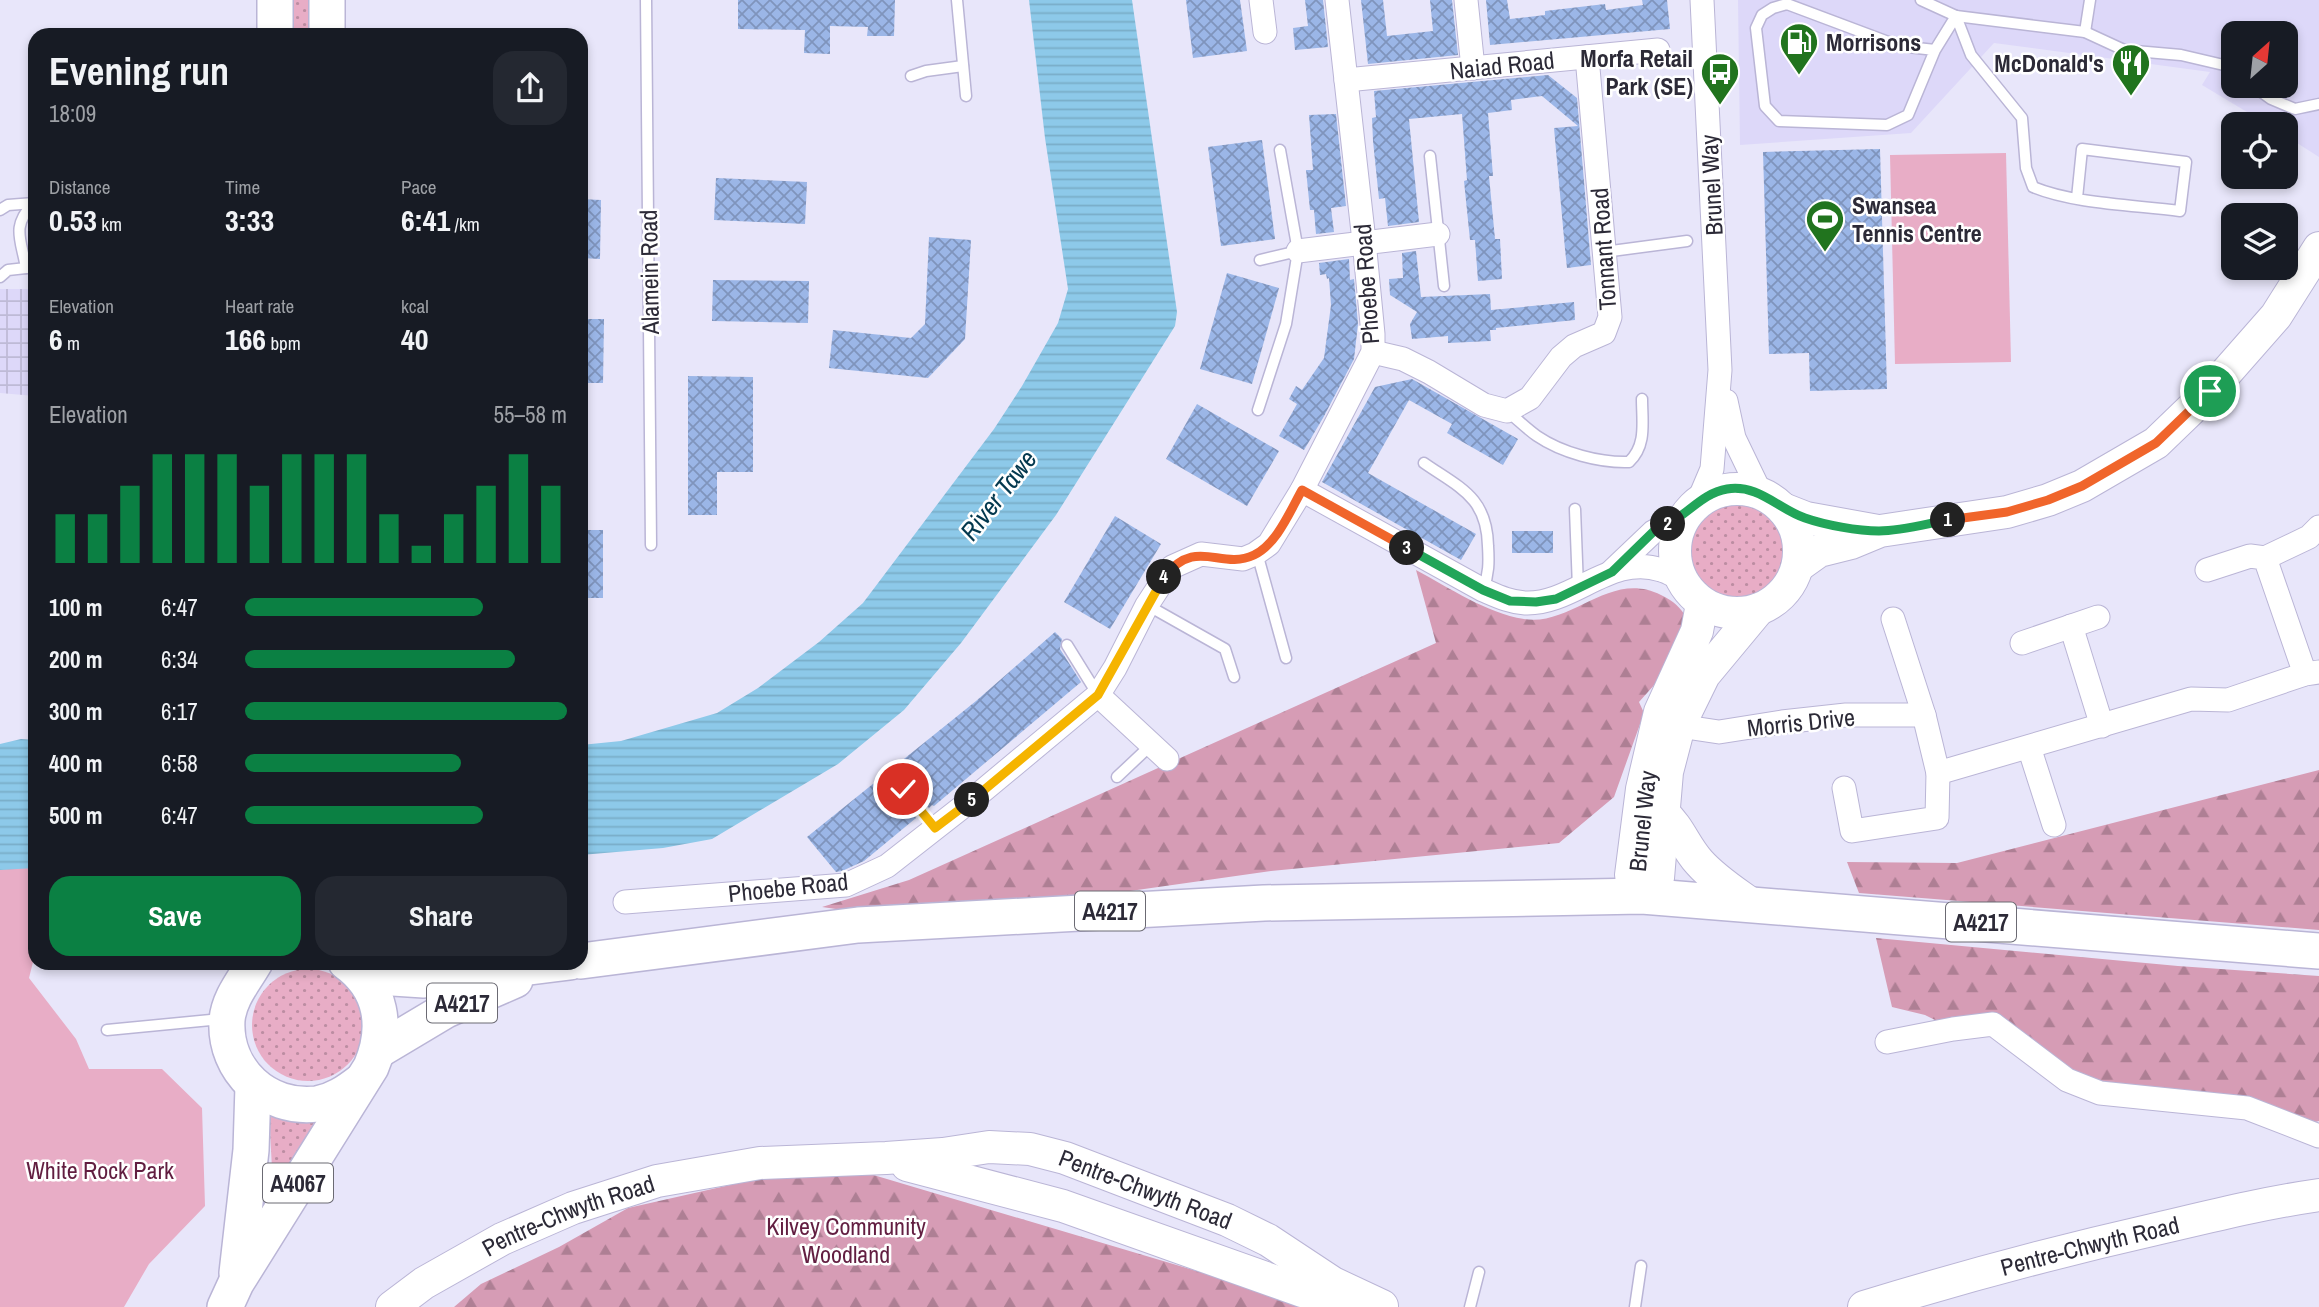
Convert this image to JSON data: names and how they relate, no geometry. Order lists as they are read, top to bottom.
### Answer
{
  "streets": {
    "main road": [
      "Brunel Way",
      "A4217",
      "A4067",
      "Pentre-Chwyth Road"
    ],
    "street": [
      "Naiad Road",
      "Tonnant Road",
      "Phoebe Road",
      "Morris Drive"
    ],
    "lane": ["Alamein Road"]
  },
  "crossings": [
    ["Naiad Road", "Tonnant Road"],
    ["Naiad Road", "Phoebe Road"],
    ["Brunel Way", "Morris Drive"],
    ["Brunel Way", "A4217"],
    ["A4217", "A4067"]
  ],
  "water": ["River Tawe"],
  "parks": ["White Rock Park", "Kilvey Community Woodland"],
  "places": {
    "fuel station": ["Morrisons"],
    "restaurant": ["McDonald's"],
    "bus stop": ["Morfa Retail Park (SE)"],
    "sports": ["Swansea Tennis Centre"]
  },
  "north": "top right",
  "page": {
    "heading": ["Evening run", "18:09"],
    "stats": [
      ["Distance", "0.53 km"],
      ["Time", "3:33"],
      ["Pace", "6:41 /km"],
      ["Elevation", "6 m"],
      ["Heart rate", "166 bpm"],
      ["kcal", "40"]
    ],
    "chart": ["Elevation", "55–58 m"],
    "pins": [
      "1",
      "2",
      "3",
      "4",
      "5"
    ],
    "list": [
      {
        "name": "100 m",
        "note": "6:47"
      },
      {
        "name": "200 m",
        "note": "6:34"
      },
      {
        "name": "300 m",
        "note": "6:17"
      },
      {
        "name": "400 m",
        "note": "6:58"
      },
      {
        "name": "500 m",
        "note": "6:47"
      }
    ],
    "buttons": ["Save", "Share"]
  }
}
